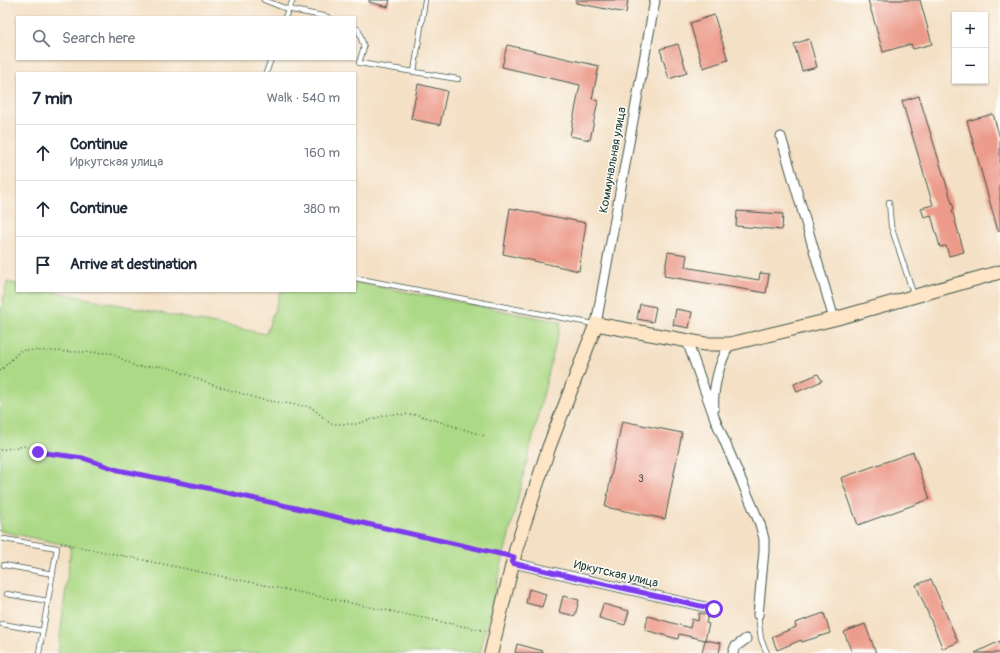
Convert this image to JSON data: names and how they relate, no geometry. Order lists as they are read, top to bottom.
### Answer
{
  "streets": {
    "street": ["Коммунальная улица", "Иркутская улица"]
  },
  "house_numbers": ["3"],
  "page": {
    "map_buttons": ["+", "−"],
    "search": "Search here",
    "heading": ["7 min", "Walk · 540 m"],
    "list": [
      ["Continue", "Иркутская улица", "160 m"],
      ["Continue", "380 m"],
      "Arrive at destination"
    ]
  }
}
